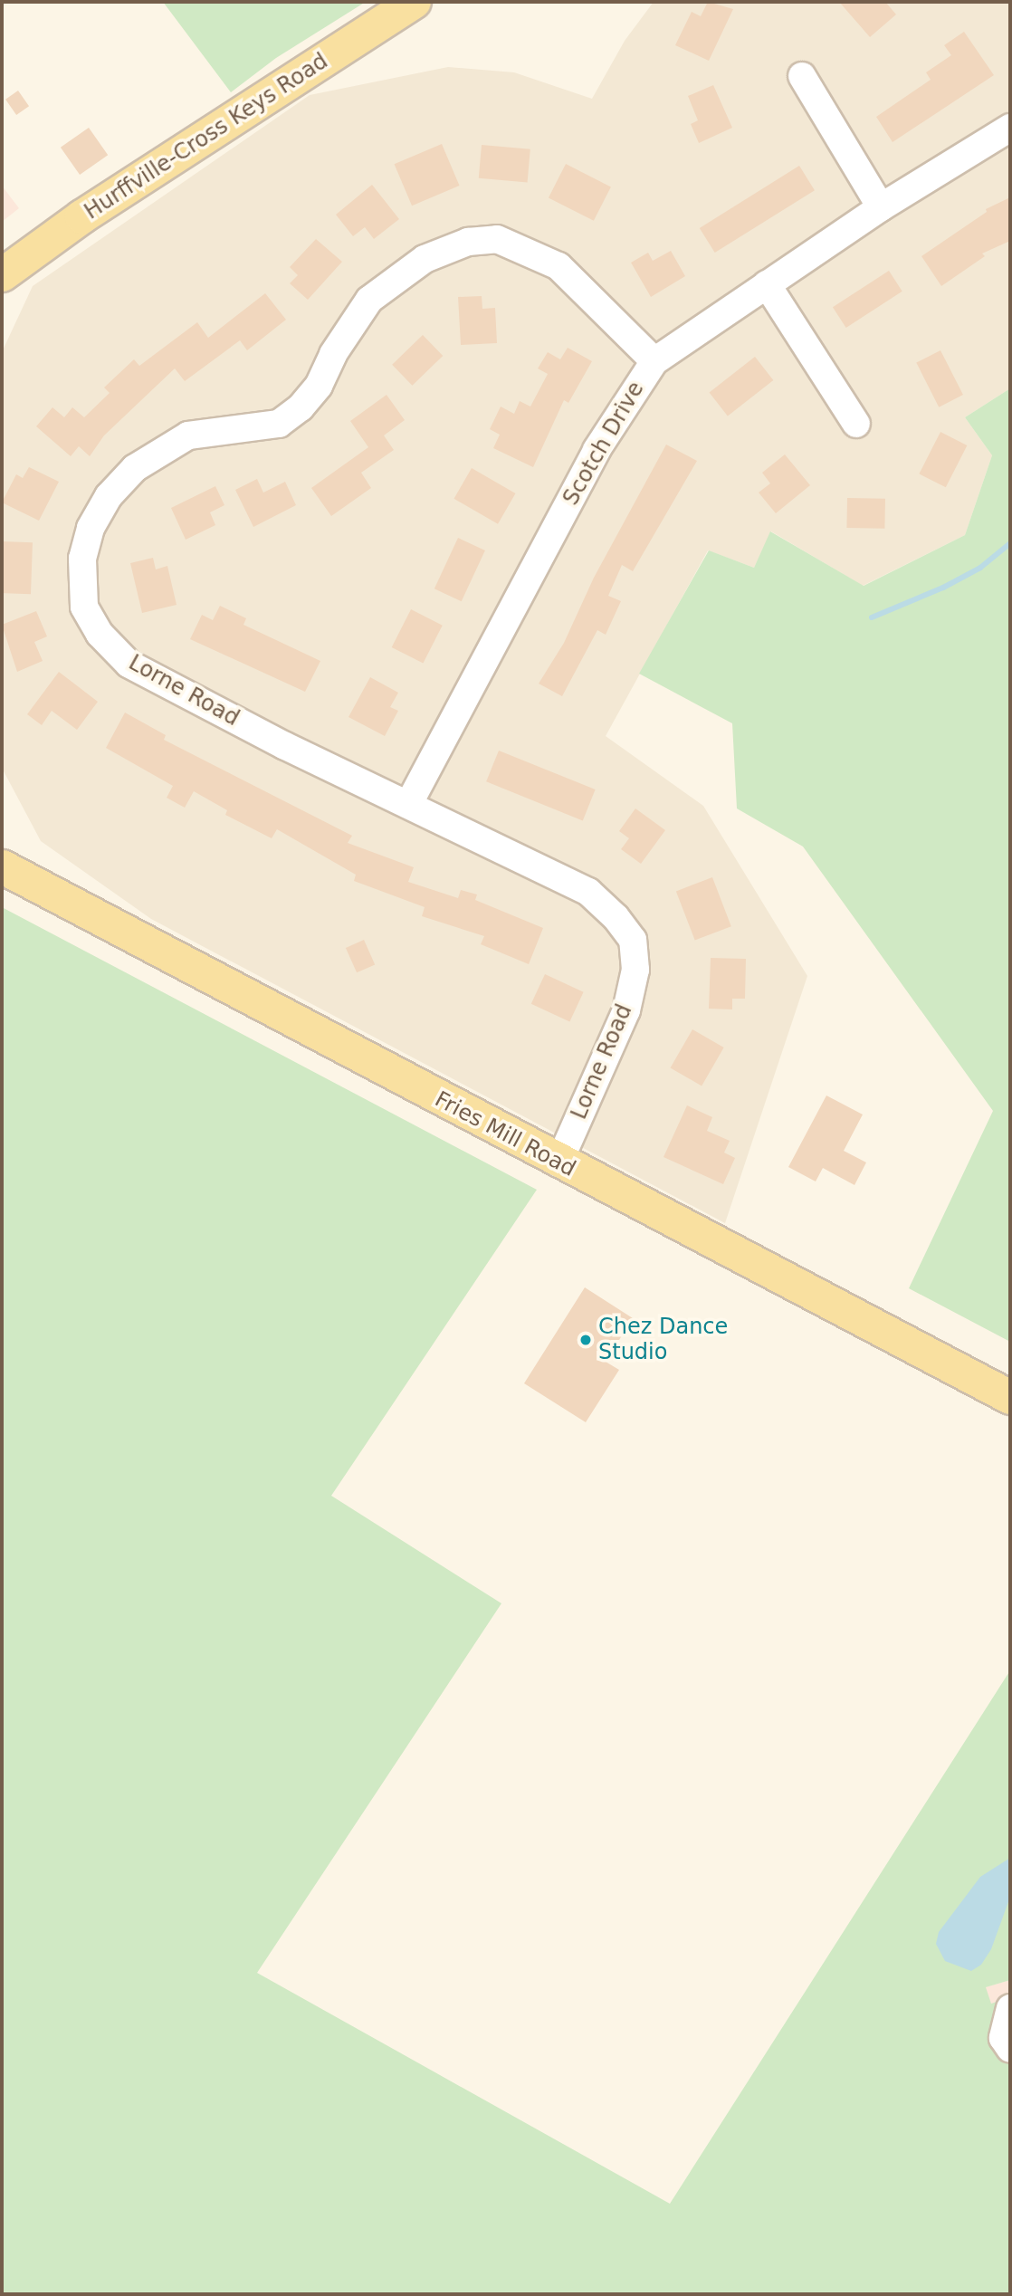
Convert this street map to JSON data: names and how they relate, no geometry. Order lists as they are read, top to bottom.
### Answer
{
  "streets": {
    "main road": ["Hurffville-Cross Keys Road", "Fries Mill Road"],
    "street": ["Scotch Drive", "Lorne Road"]
  },
  "crossings": [
    ["Scotch Drive", "Lorne Road"],
    ["Lorne Road", "Fries Mill Road"]
  ],
  "places": ["Chez Dance Studio"]
}
